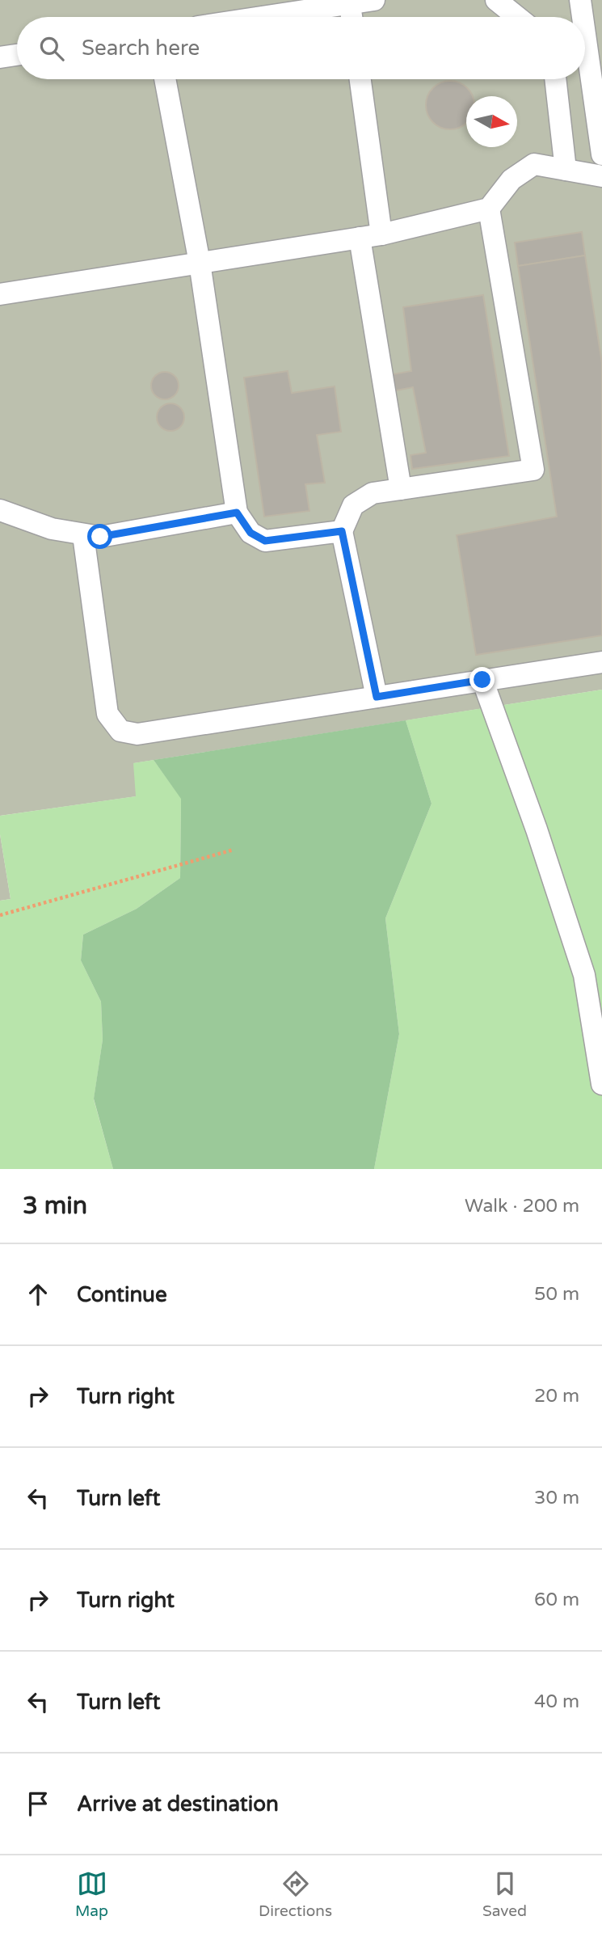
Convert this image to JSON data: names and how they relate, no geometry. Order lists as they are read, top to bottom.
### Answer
{
  "north": "right",
  "page": {
    "search": "Search here",
    "heading": ["3 min", "Walk · 200 m"],
    "list": [
      ["Continue", "50 m"],
      ["Turn right", "20 m"],
      ["Turn left", "30 m"],
      ["Turn right", "60 m"],
      ["Turn left", "40 m"],
      "Arrive at destination"
    ],
    "nav": ["Map", "Directions", "Saved"]
  }
}
